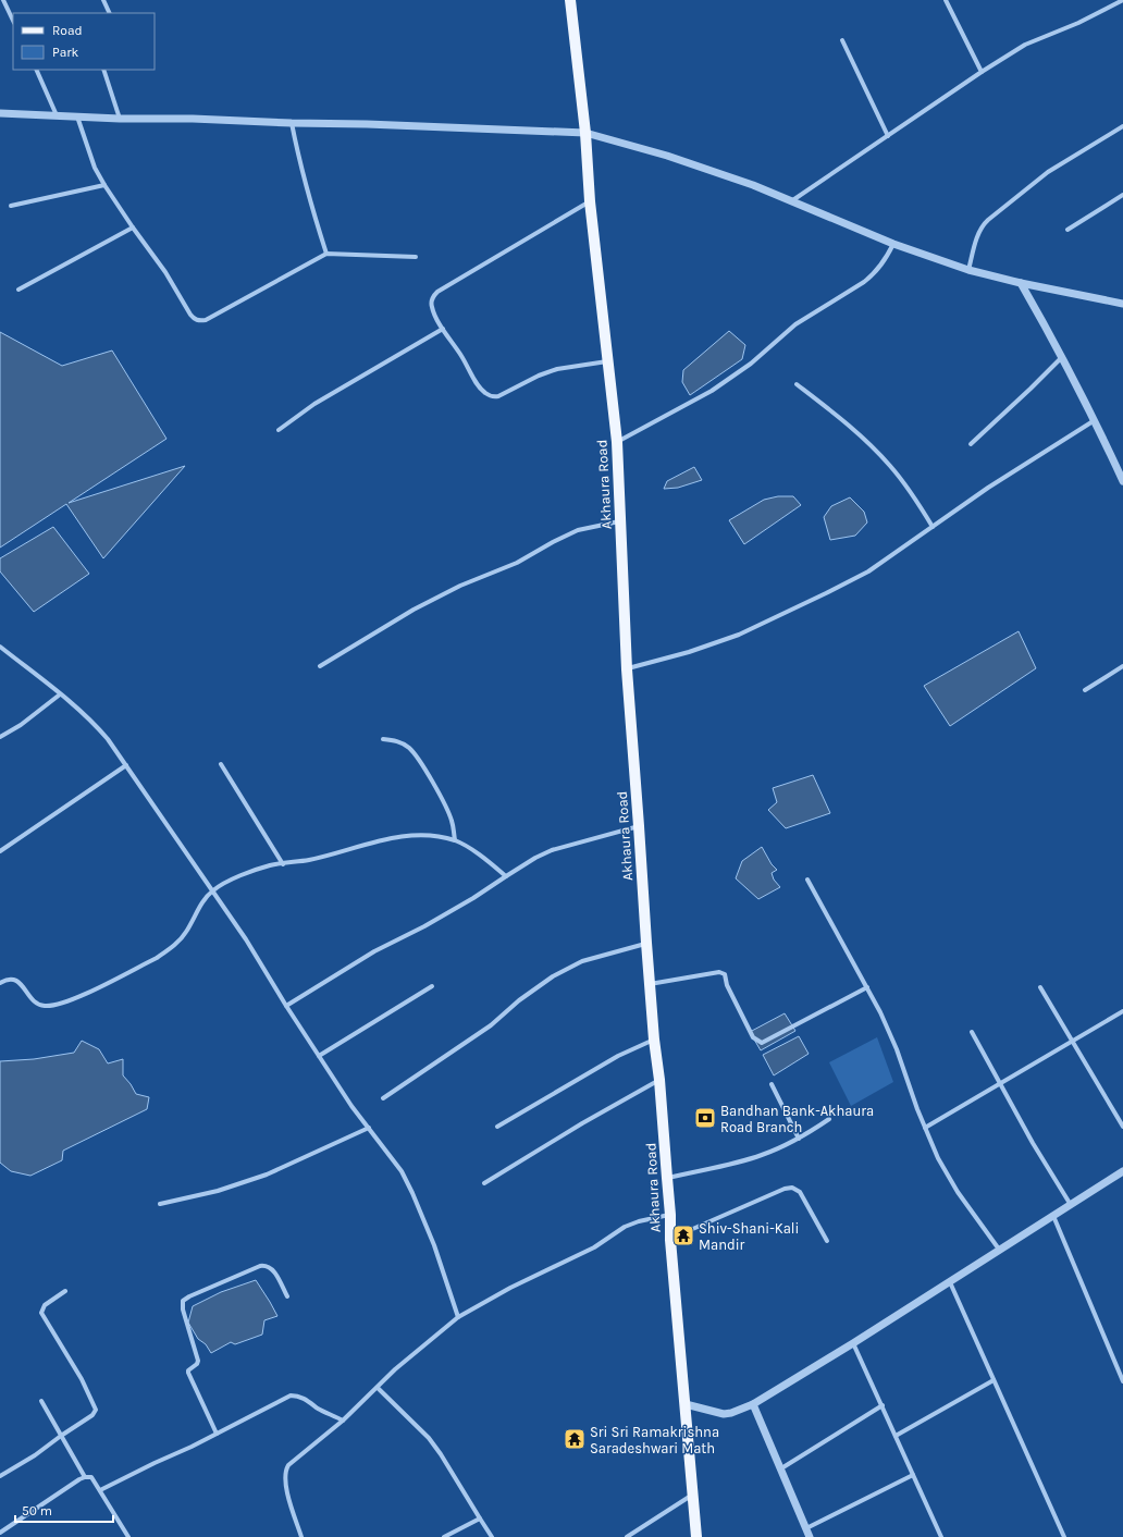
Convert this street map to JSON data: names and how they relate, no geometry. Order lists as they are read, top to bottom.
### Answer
{
  "streets": {
    "main road": ["Akhaura Road"]
  },
  "places": {
    "bank": ["Bandhan Bank-Akhaura Road Branch"],
    "temple": ["Shiv-Shani-Kali Mandir", "Sri Sri Ramakrishna Saradeshwari Math"]
  },
  "legend": ["Road", "Park"],
  "scale_bar": "50 m"
}
